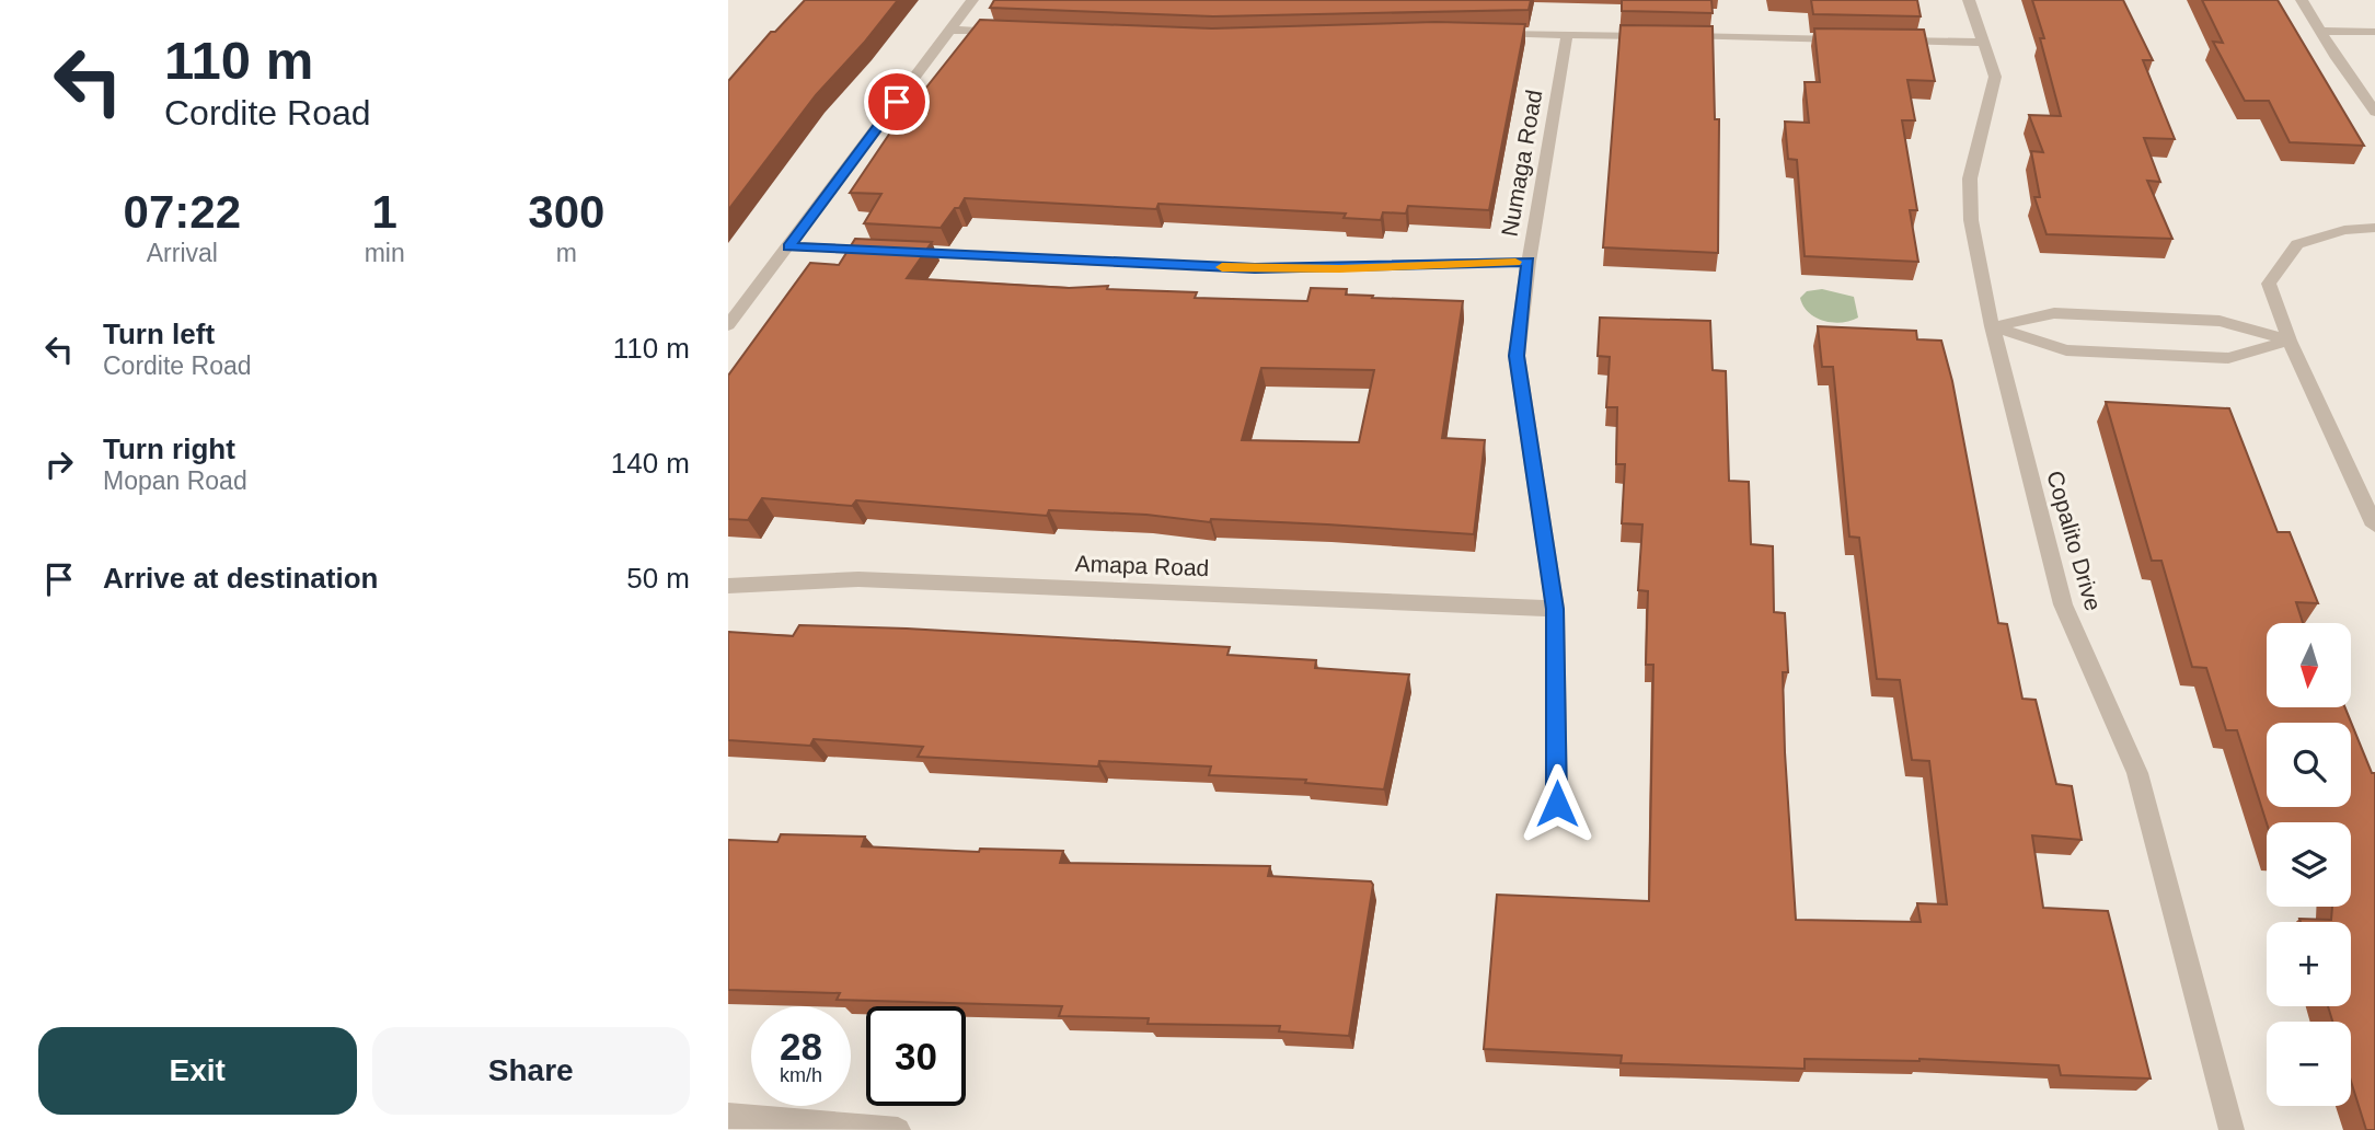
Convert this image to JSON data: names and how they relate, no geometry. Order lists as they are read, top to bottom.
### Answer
{
  "streets": {
    "street": ["Numaga Road", "Copalito Drive", "Amapa Road"]
  },
  "crossings": [
    ["Numaga Road", "Amapa Road"]
  ],
  "north": "bottom",
  "page": {
    "turn": ["110 m", "Cordite Road"],
    "eta": [
      "07:22",
      "Arrival",
      "1",
      "min",
      "300",
      "m"
    ],
    "list": [
      {
        "name": "Turn left",
        "note": "Cordite Road",
        "value": "110 m"
      },
      {
        "name": "Turn right",
        "note": "Mopan Road",
        "value": "140 m"
      },
      {
        "name": "Arrive at destination",
        "value": "50 m"
      }
    ],
    "map_buttons": ["+", "−"],
    "speed": "28 km/h",
    "limit": "30",
    "buttons": ["Exit", "Share"]
  }
}
